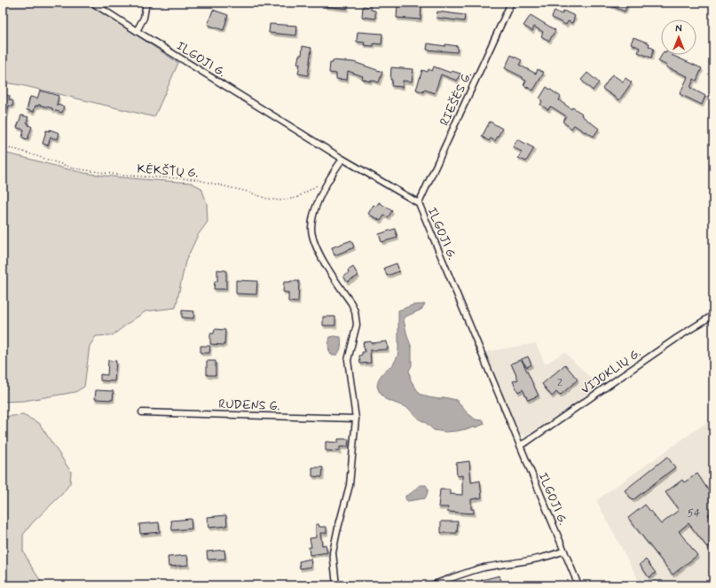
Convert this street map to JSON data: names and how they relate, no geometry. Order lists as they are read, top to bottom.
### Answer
{
  "streets": {
    "street": [
      "ILGOJI G.",
      "RIEŠĖS G.",
      "VIJOKLIŲ G.",
      "RUDENS G."
    ],
    "path": ["KĖKŠTŲ G."]
  },
  "crossings": [
    ["ILGOJI G.", "RIEŠĖS G."],
    ["ILGOJI G.", "VIJOKLIŲ G."]
  ],
  "house_numbers": ["2", "54"],
  "north": "top"
}
